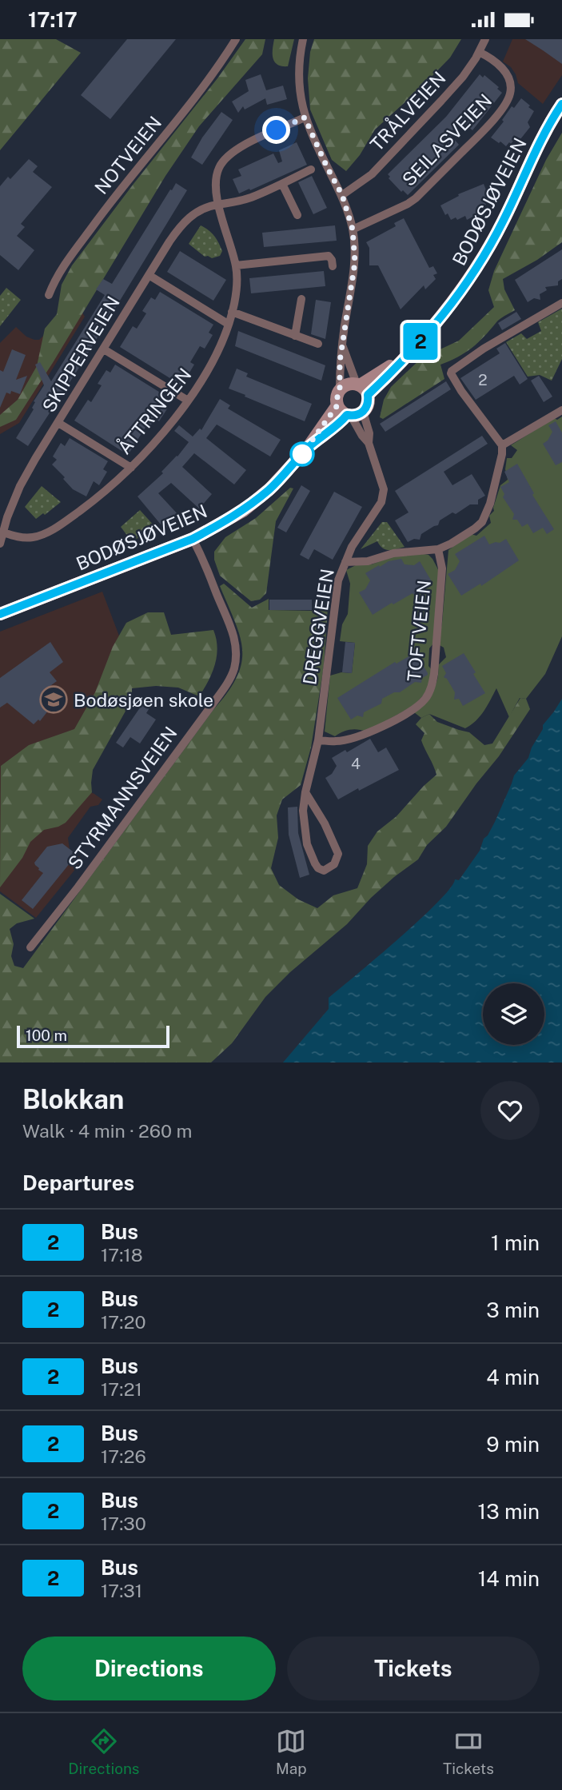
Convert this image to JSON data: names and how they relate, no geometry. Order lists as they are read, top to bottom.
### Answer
{
  "streets": {
    "street": [
      "TRÅLVEIEN",
      "SEILASVEIEN",
      "NOTVEIEN",
      "BODØSJØVEIEN",
      "SKIPPERVEIEN",
      "ÅTTRINGEN",
      "DREGGVEIEN",
      "TOFTVEIEN",
      "STYRMANNSVEIEN"
    ]
  },
  "crossings": [
    ["TRÅLVEIEN", "SEILASVEIEN"],
    ["BODØSJØVEIEN", "DREGGVEIEN"],
    ["BODØSJØVEIEN", "STYRMANNSVEIEN"],
    ["SKIPPERVEIEN", "ÅTTRINGEN"],
    ["DREGGVEIEN", "TOFTVEIEN"]
  ],
  "places": {
    "school or university": ["Bodøsjøen skole"]
  },
  "lines": ["bus line 2"],
  "house_numbers": ["2", "4"],
  "scale_bar": "100 m",
  "page": {
    "status": "17:17",
    "on_map": "2",
    "scale": "100 m",
    "heading": [
      ["Blokkan", "Walk · 4 min · 260 m"],
      "Departures"
    ],
    "list": [
      {
        "mark": "2",
        "name": "Bus",
        "note": "17:18",
        "value": "1 min"
      },
      {
        "mark": "2",
        "name": "Bus",
        "note": "17:20",
        "value": "3 min"
      },
      {
        "mark": "2",
        "name": "Bus",
        "note": "17:21",
        "value": "4 min"
      },
      {
        "mark": "2",
        "name": "Bus",
        "note": "17:26",
        "value": "9 min"
      },
      {
        "mark": "2",
        "name": "Bus",
        "note": "17:30",
        "value": "13 min"
      },
      {
        "mark": "2",
        "name": "Bus",
        "note": "17:31",
        "value": "14 min"
      }
    ],
    "buttons": ["Directions", "Tickets"],
    "tabs": ["Directions", "Map", "Tickets"]
  }
}
